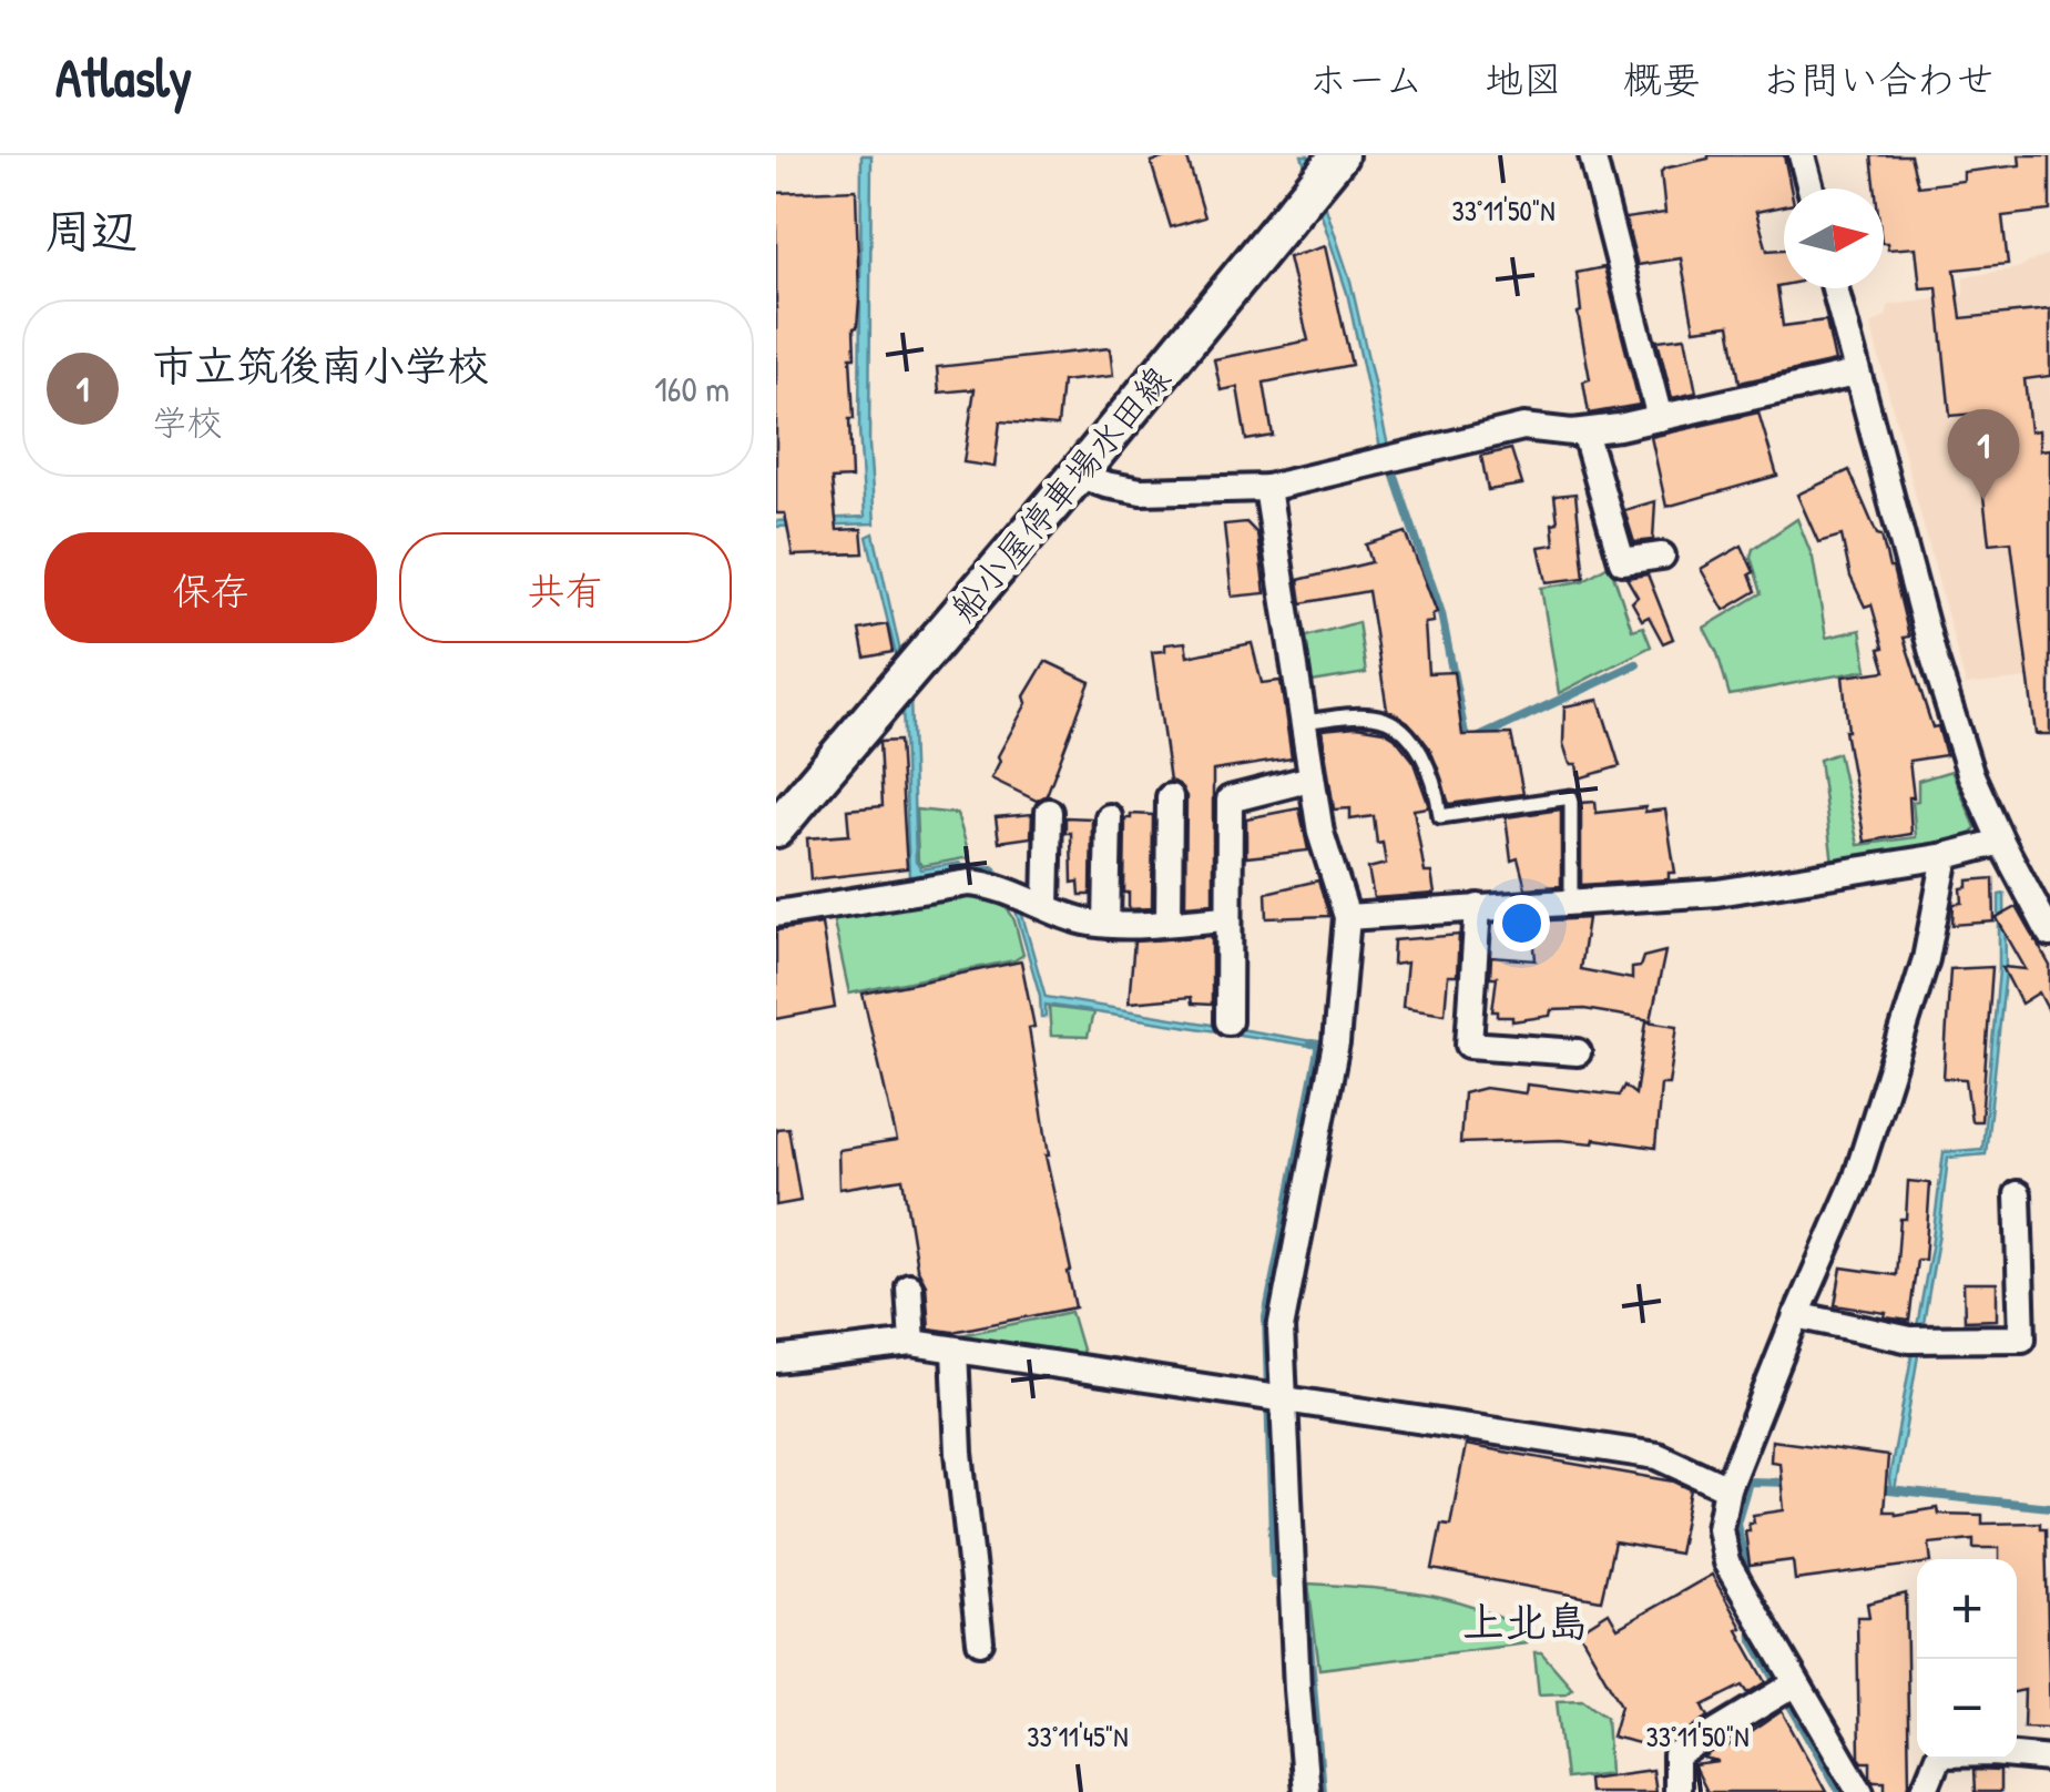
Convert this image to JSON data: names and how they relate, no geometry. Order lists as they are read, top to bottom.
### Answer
{
  "streets": {
    "main road": ["船小屋停車場水田線"]
  },
  "districts": ["上北島"],
  "north": "right",
  "page": {
    "header": "Atlasly",
    "nav": [
      "ホーム",
      "地図",
      "概要",
      "お問い合わせ"
    ],
    "heading": "周辺",
    "list": [
      {
        "mark": "1",
        "name": "市立筑後南小学校",
        "note": "学校",
        "value": "160 m"
      }
    ],
    "pins": "1",
    "buttons": ["保存", "共有"],
    "map_buttons": ["+", "−"]
  },
  "coordinates": ["33°11'50\"N", "33°11'45\"N"]
}
